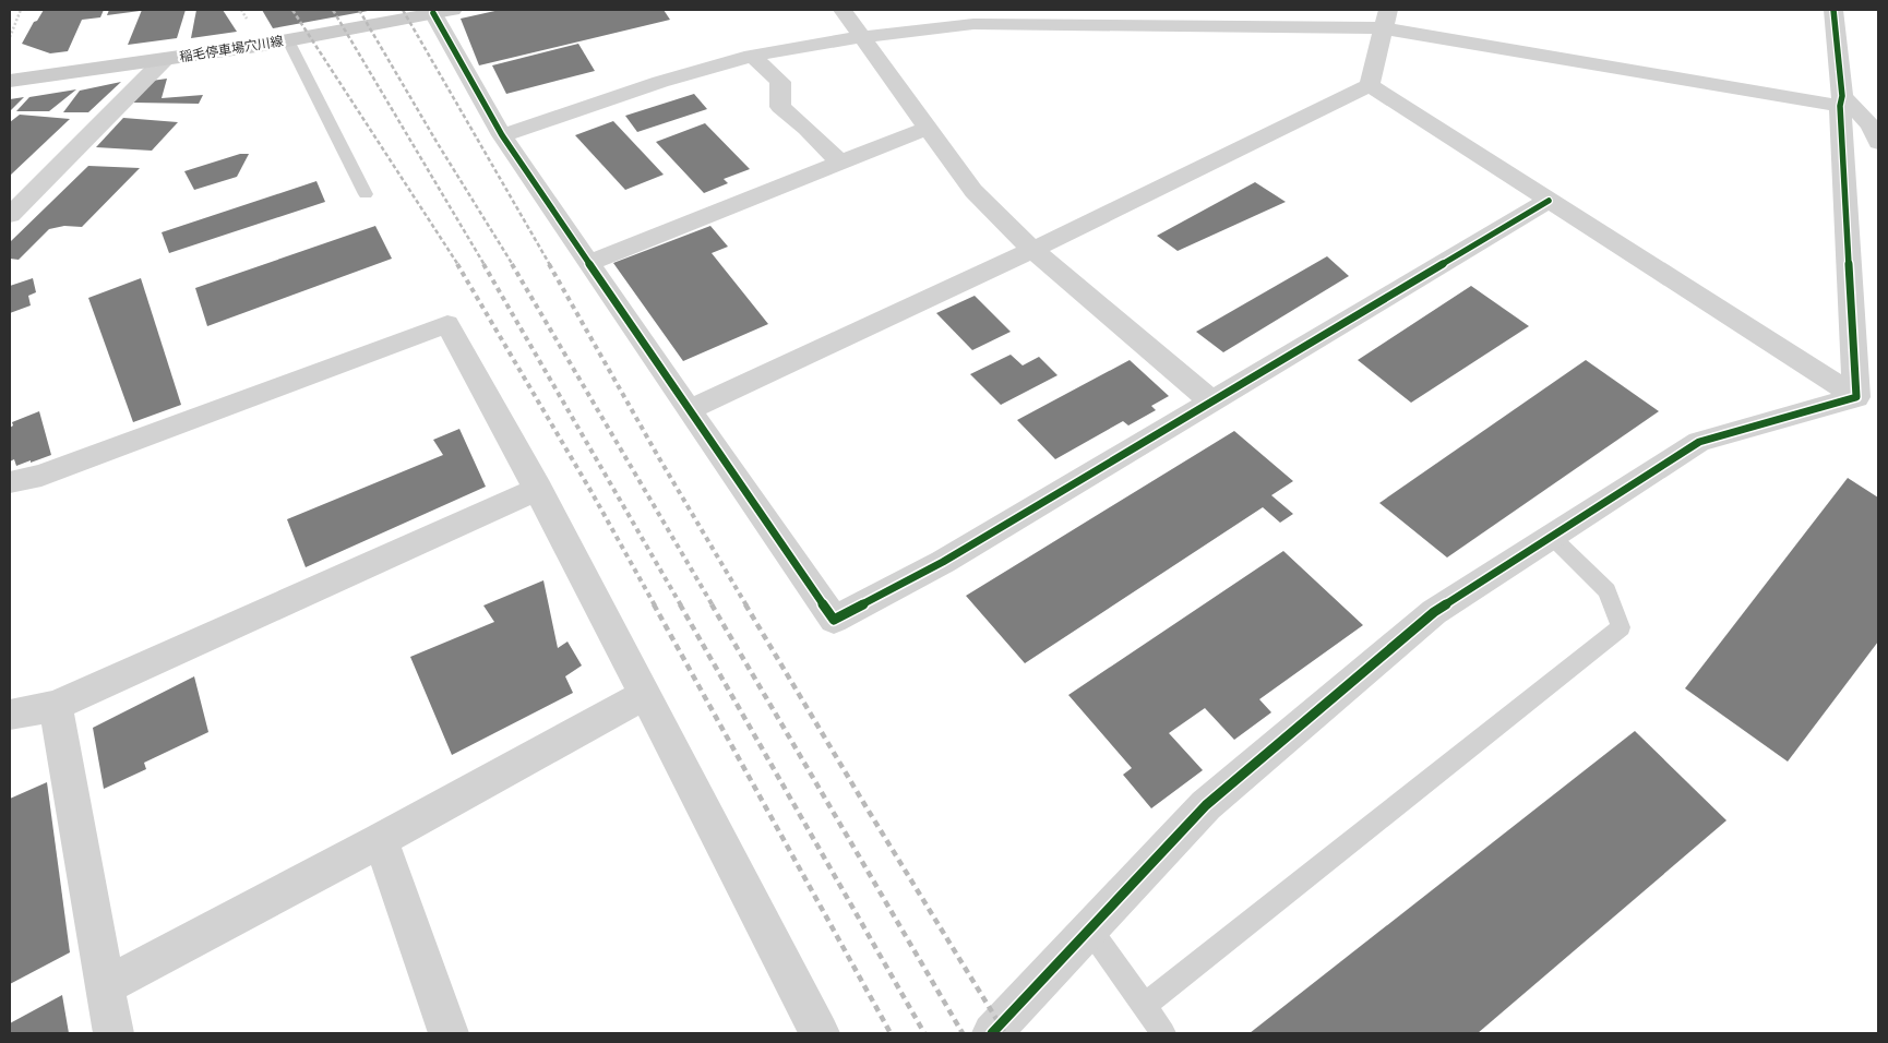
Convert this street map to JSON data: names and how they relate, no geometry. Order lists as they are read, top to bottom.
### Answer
{
  "streets": {
    "main road": ["稲毛停車場穴川線"]
  }
}
